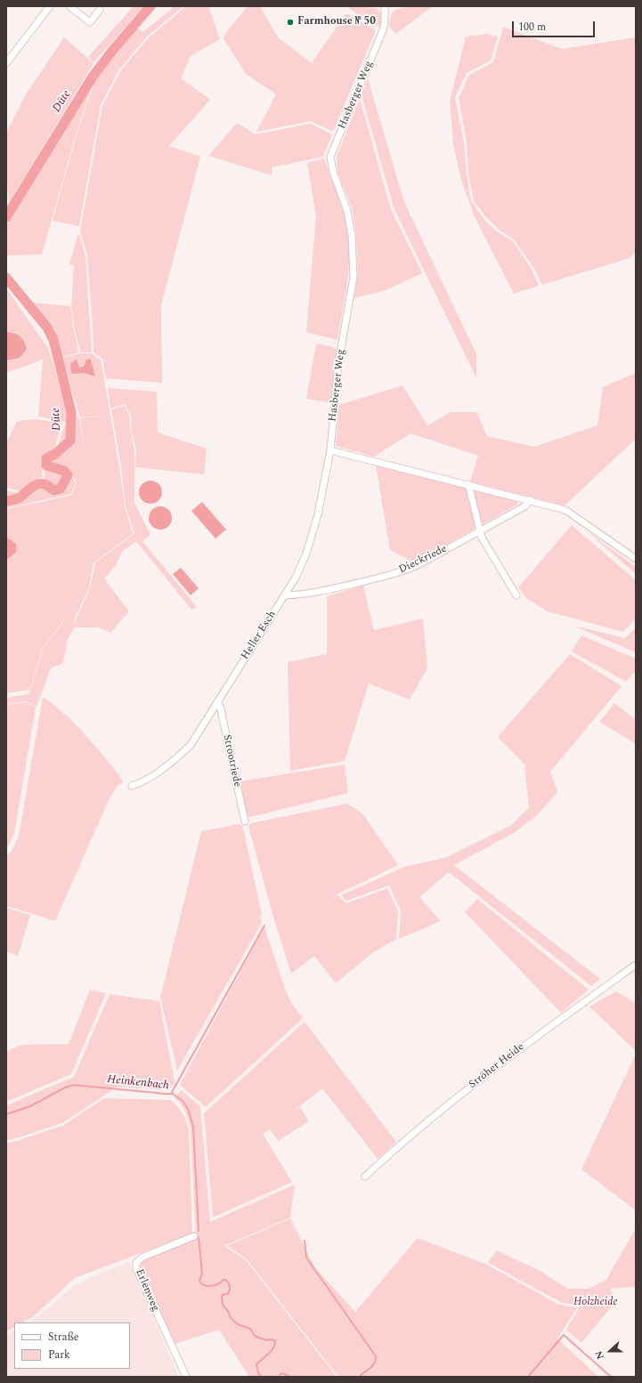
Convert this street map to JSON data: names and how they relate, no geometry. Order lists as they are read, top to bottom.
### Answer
{
  "streets": {
    "street": [
      "Hasberger Weg",
      "Dieckriede",
      "Heller Esch",
      "Strootriede",
      "Ströher Heide",
      "Erlenweg"
    ]
  },
  "crossings": [
    ["Hasberger Weg", "Heller Esch"],
    ["Dieckriede", "Heller Esch"],
    ["Heller Esch", "Strootriede"]
  ],
  "water": ["Düte", "Heinkenbach"],
  "parks": ["Holzheide"],
  "places": ["Farmhouse № 50"],
  "legend": ["Straße", "Park"],
  "scale_bar": "100 m",
  "north": "left"
}
